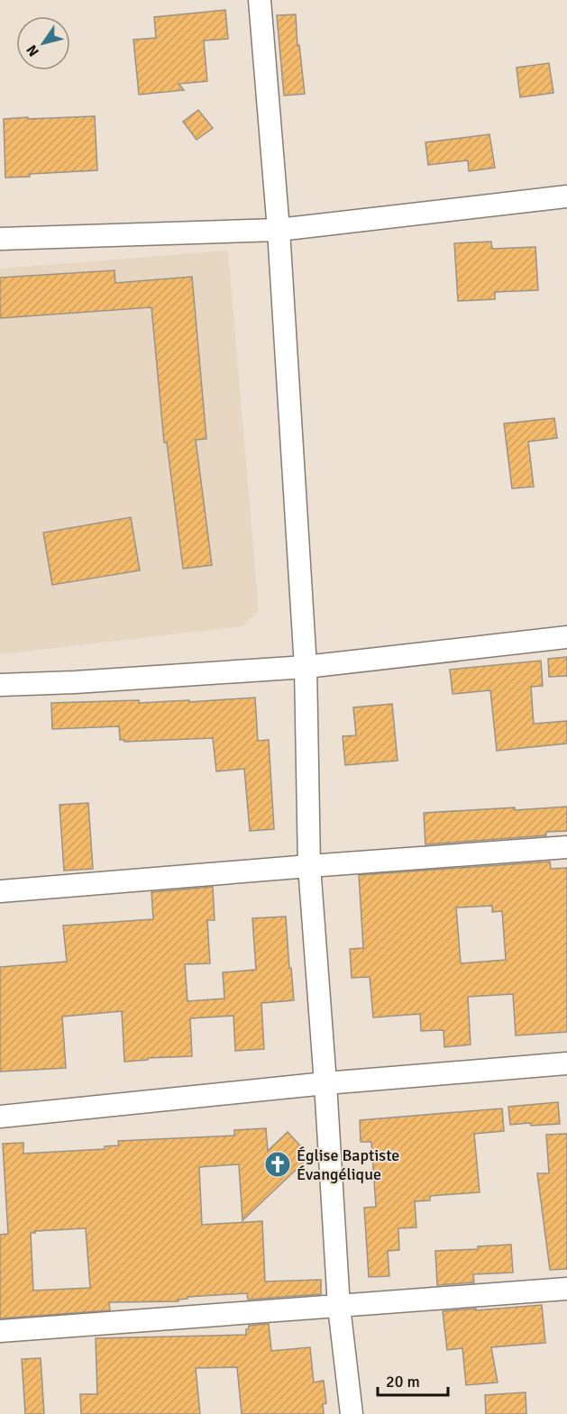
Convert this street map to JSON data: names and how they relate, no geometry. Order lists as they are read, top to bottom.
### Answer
{
  "places": {
    "church": ["Église Baptiste Évangélique"]
  },
  "scale_bar": "20 m",
  "north": "bottom left"
}
